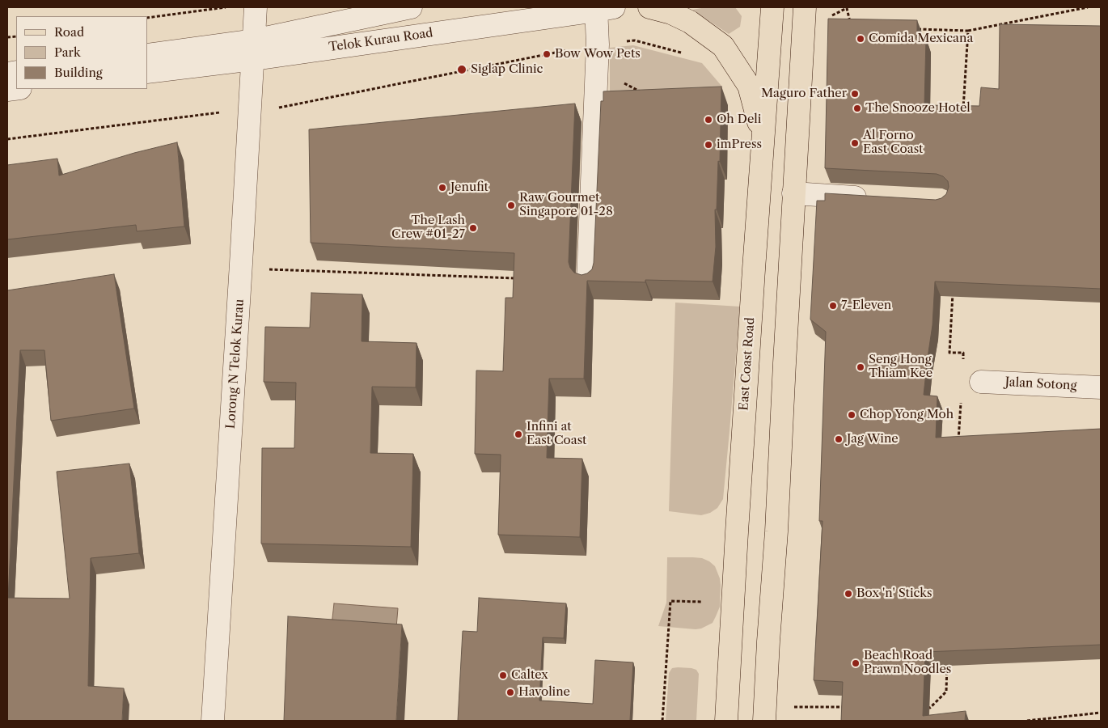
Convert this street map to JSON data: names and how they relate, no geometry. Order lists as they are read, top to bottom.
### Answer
{
  "streets": {
    "main road": ["East Coast Road"],
    "street": ["Telok Kurau Road", "Lorong N Telok Kurau", "Jalan Sotong"]
  },
  "crossings": [
    ["Telok Kurau Road", "Lorong N Telok Kurau"]
  ],
  "places": [
    "Comida Mexicana",
    "Bow Wow Pets",
    "Siglap Clinic",
    "Maguro Father",
    "The Snooze Hotel",
    "Oh Deli",
    "Al Forno East Coast",
    "imPress",
    "Jenufit",
    "Raw Gourmet Singapore 01-28",
    "The Lash Crew #01-27",
    "7-Eleven",
    "Seng Hong Thiam Kee",
    "Chop Yong Moh",
    "Infini at East Coast",
    "Jag Wine",
    "Box 'n' Sticks",
    "Beach Road Prawn Noodles",
    "Caltex",
    "Havoline"
  ],
  "legend": ["Road", "Park", "Building"]
}
